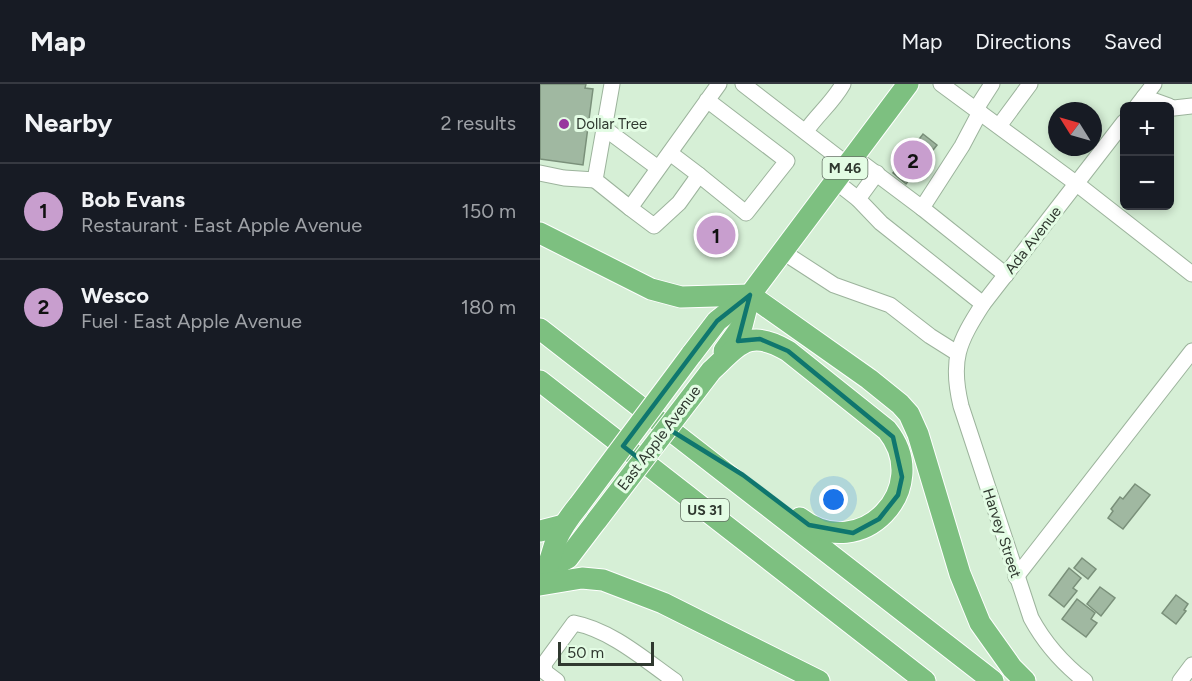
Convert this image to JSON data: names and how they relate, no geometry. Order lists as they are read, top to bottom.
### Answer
{
  "streets": {
    "highway": ["M 46", "East Apple Avenue", "US 31"],
    "street": ["Ada Avenue", "Harvey Street"]
  },
  "crossings": [
    ["Ada Avenue", "Harvey Street"]
  ],
  "places": ["Dollar Tree"],
  "scale_bar": "50 m",
  "north": "top left",
  "page": {
    "header": "Map",
    "nav": ["Map", "Directions", "Saved"],
    "heading": ["Nearby", "2 results"],
    "map_buttons": ["+", "−"],
    "pins": ["2", "1"],
    "list": [
      {
        "mark": "1",
        "name": "Bob Evans",
        "note": "Restaurant · East Apple Avenue",
        "value": "150 m"
      },
      {
        "mark": "2",
        "name": "Wesco",
        "note": "Fuel · East Apple Avenue",
        "value": "180 m"
      }
    ],
    "scale": "50 m"
  }
}
